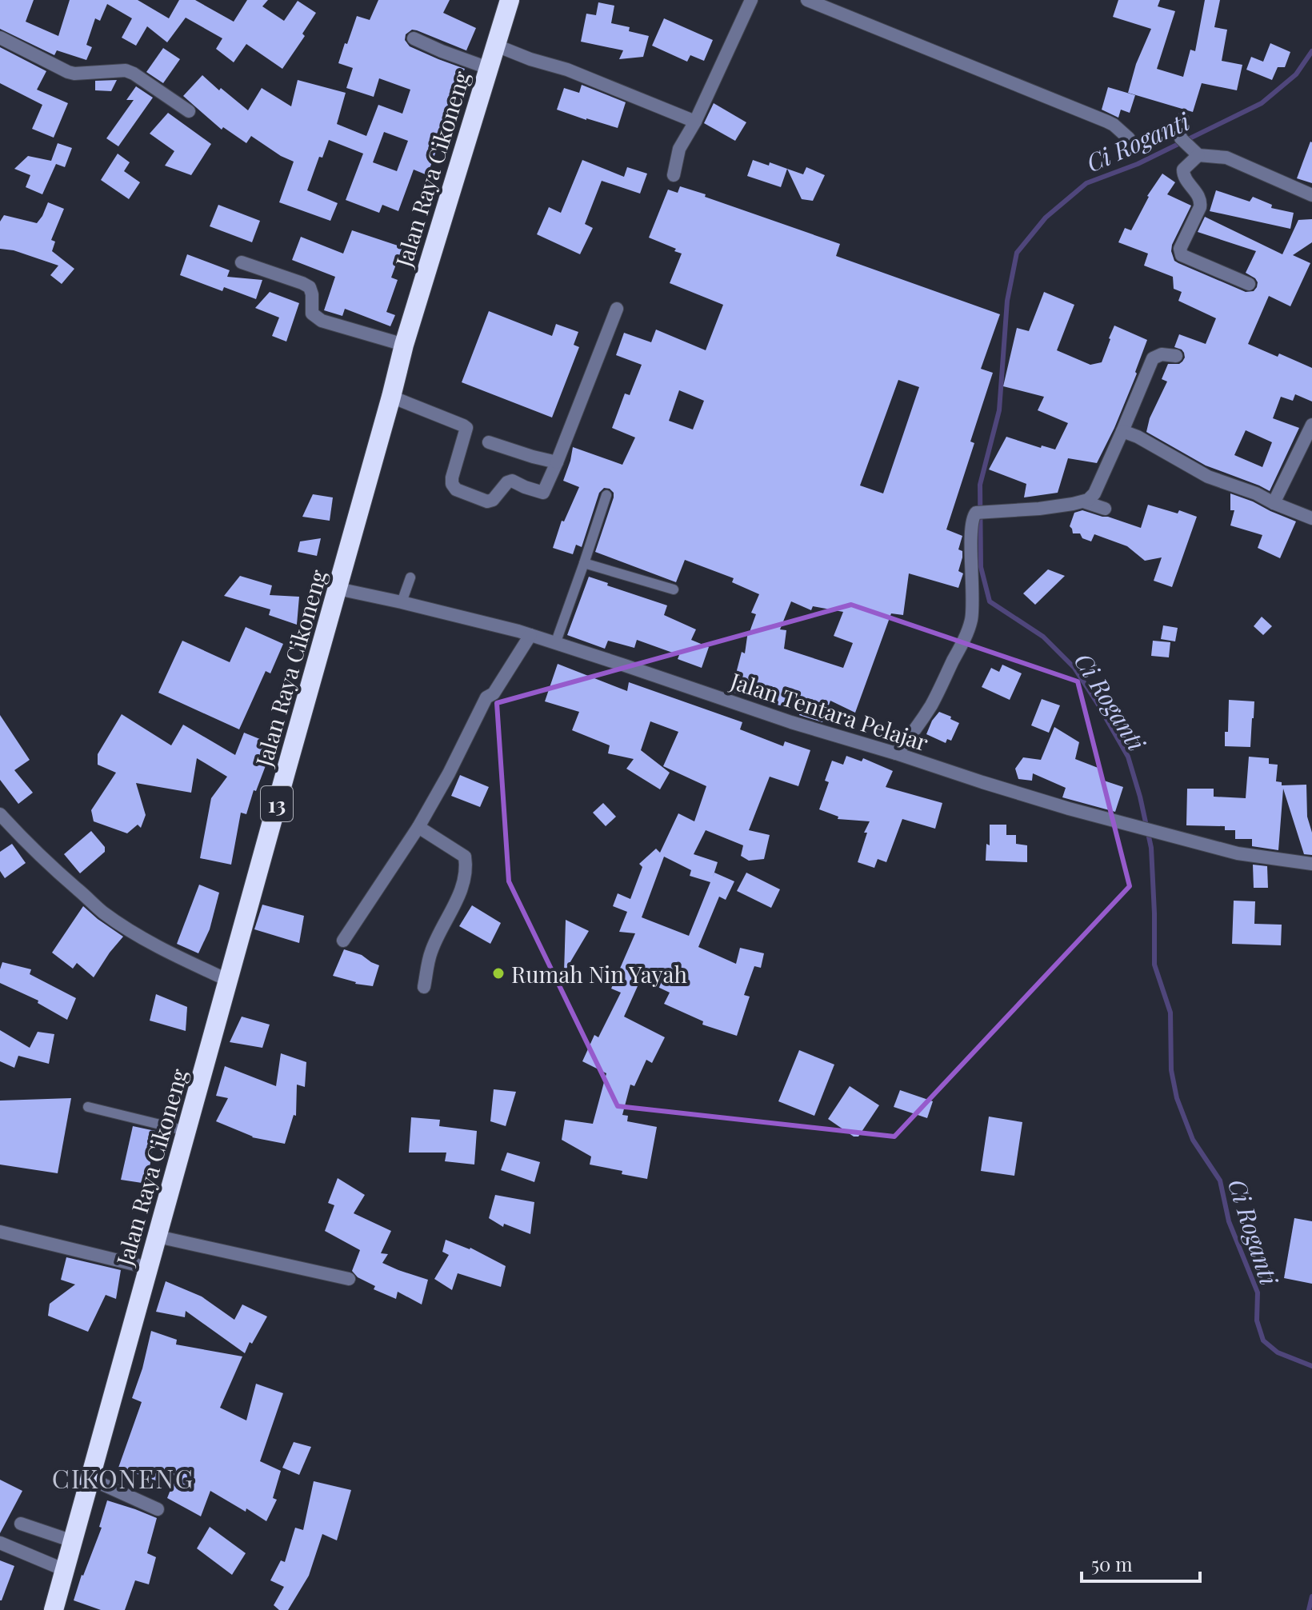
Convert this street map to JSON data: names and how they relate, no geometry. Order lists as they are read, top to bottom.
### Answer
{
  "streets": {
    "highway": ["Jalan Raya Cikoneng", "13"],
    "street": ["Jalan Tentara Pelajar"]
  },
  "crossings": [
    ["Jalan Raya Cikoneng", "Jalan Tentara Pelajar"]
  ],
  "districts": ["CIKONENG"],
  "water": ["Ci Roganti"],
  "places": ["Rumah Nin Yayah"],
  "scale_bar": "50 m"
}
